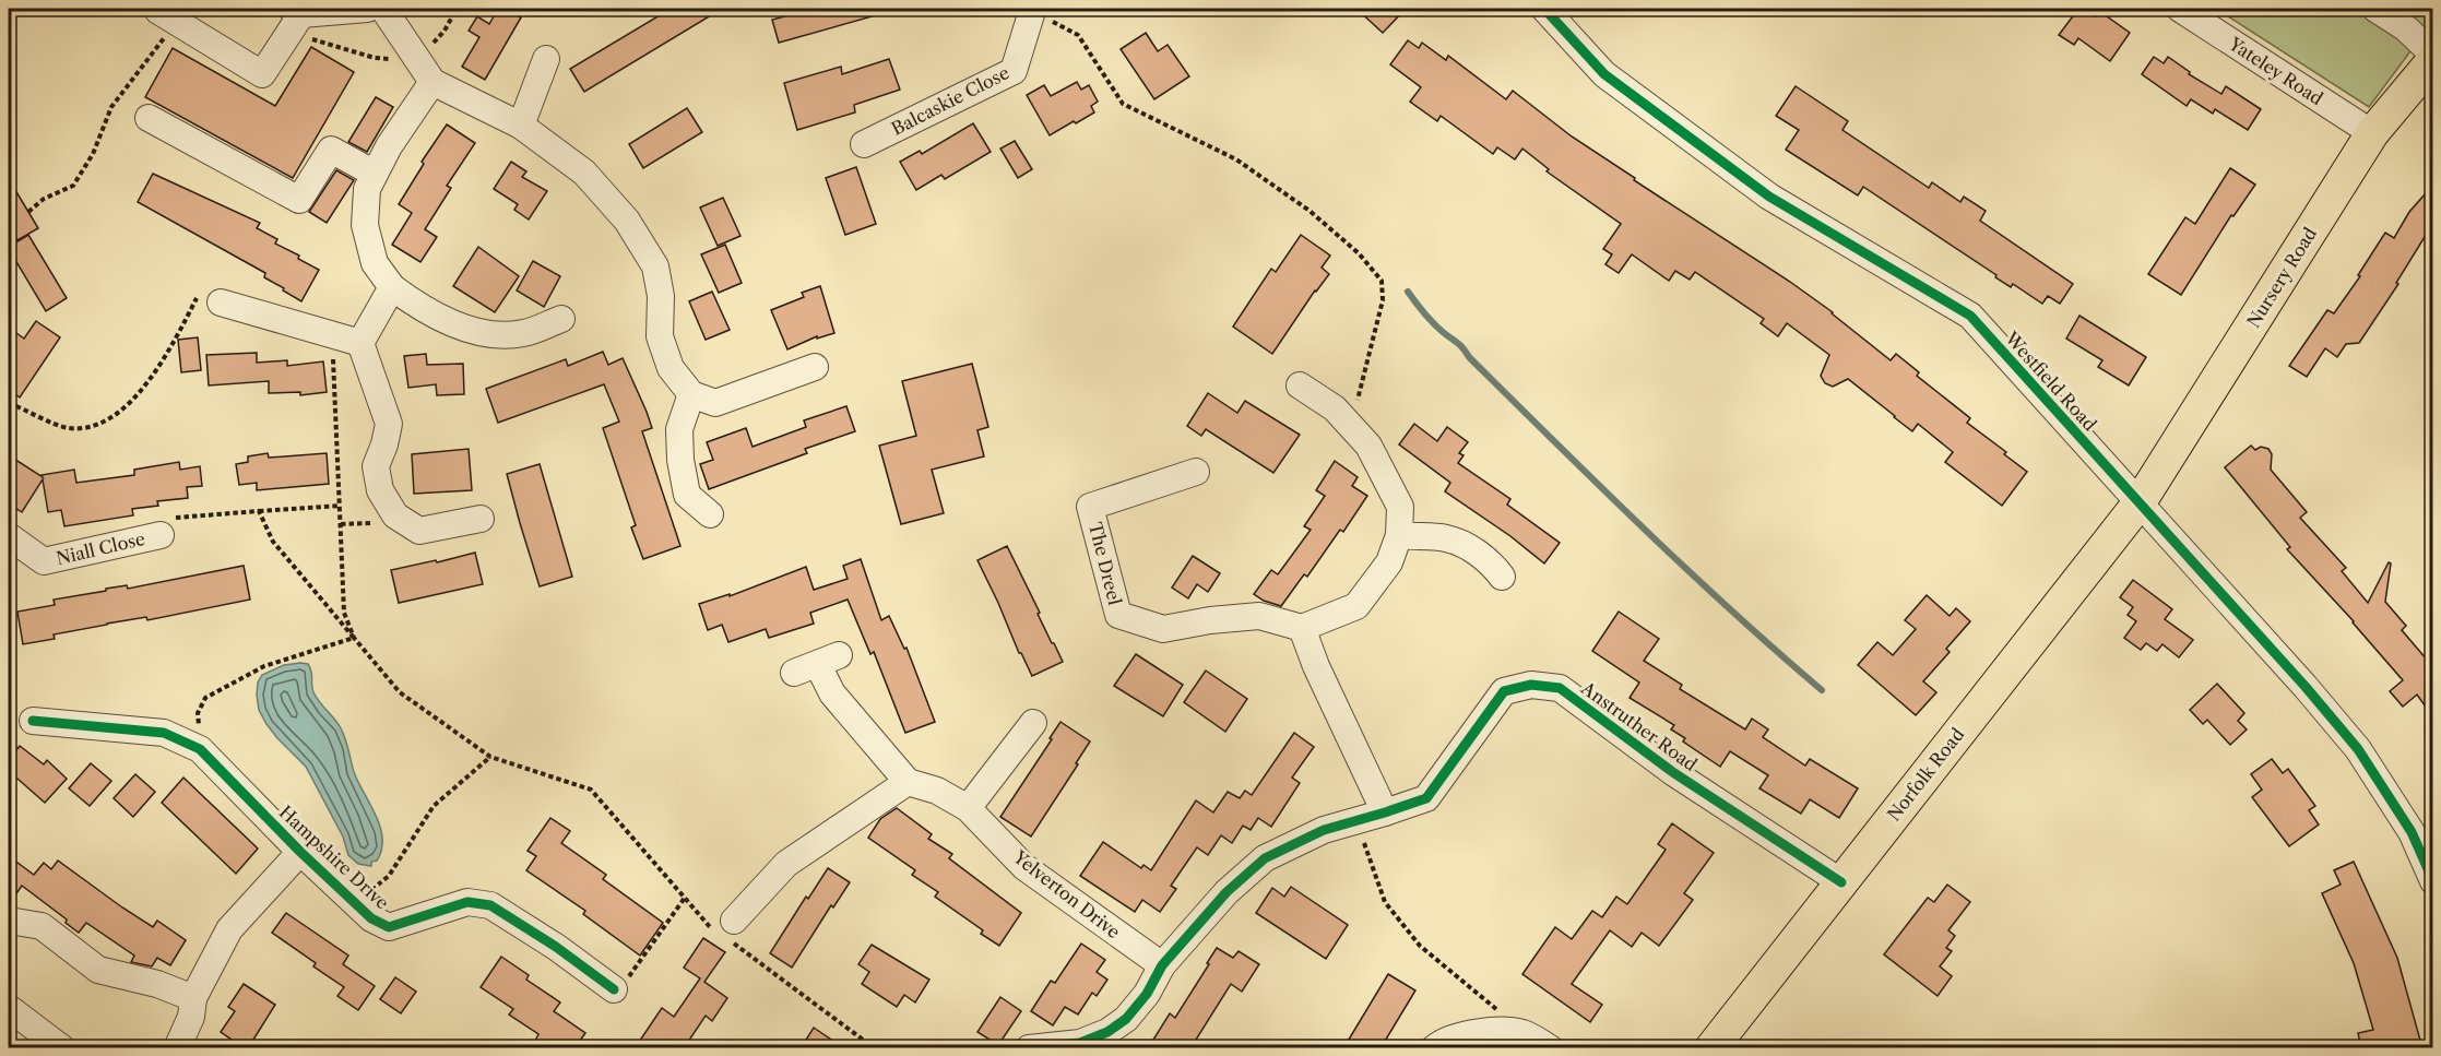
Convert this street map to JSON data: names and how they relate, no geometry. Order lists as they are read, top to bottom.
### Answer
{
  "streets": {
    "main road": ["Nursery Road", "Norfolk Road"],
    "street": [
      "Yateley Road",
      "Balcaskie Close",
      "Westfield Road",
      "Niall Close",
      "The Dreel",
      "Anstruther Road",
      "Hampshire Drive",
      "Yelverton Drive"
    ]
  },
  "crossings": [
    ["Yateley Road", "Nursery Road"],
    ["Nursery Road", "Westfield Road"],
    ["Nursery Road", "Norfolk Road"],
    ["Westfield Road", "Norfolk Road"],
    ["Anstruther Road", "Norfolk Road"],
    ["Anstruther Road", "Yelverton Drive"]
  ]
}
